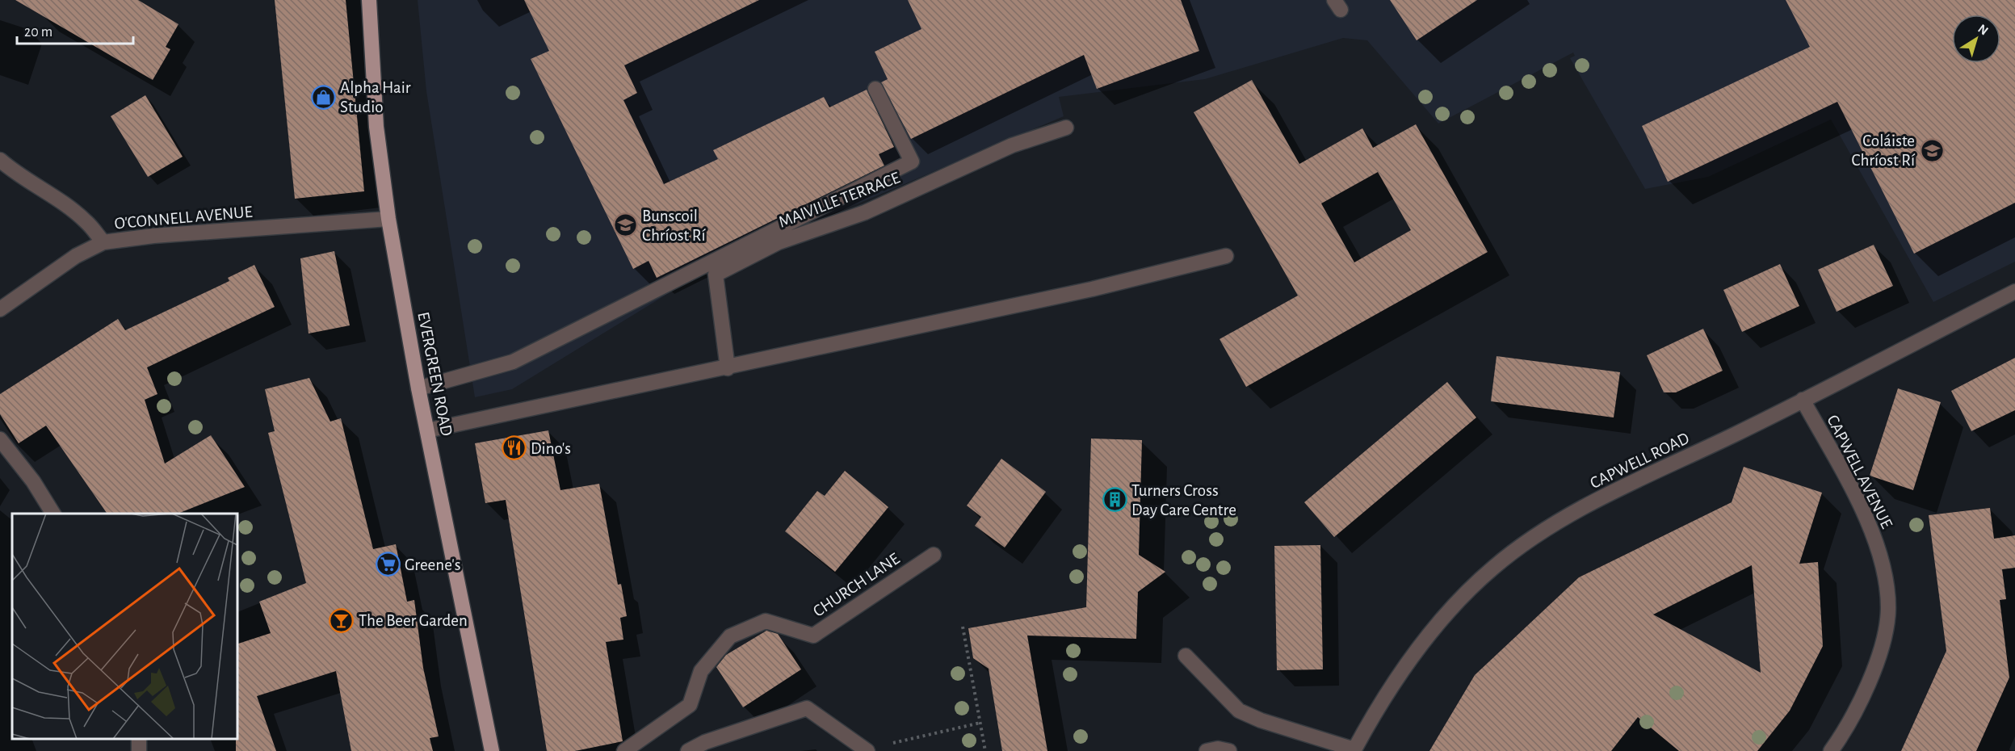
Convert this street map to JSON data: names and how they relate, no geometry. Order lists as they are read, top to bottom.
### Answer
{
  "streets": {
    "main road": ["EVERGREEN ROAD"],
    "street": [
      "MAIVILLE TERRACE",
      "O'CONNELL AVENUE",
      "CAPWELL ROAD",
      "CAPWELL AVENUE",
      "CHURCH LANE"
    ]
  },
  "crossings": [
    ["O'CONNELL AVENUE", "EVERGREEN ROAD"],
    ["CAPWELL ROAD", "CAPWELL AVENUE"]
  ],
  "places": {
    "shop": ["Alpha Hair Studio"],
    "school or university": ["Coláiste Chríost Rí", "Bunscoil Chríost Rí"],
    "restaurant": ["Dino's"],
    "building": ["Turners Cross Day Care Centre"],
    "supermarket": ["Greene's"],
    "bar": ["The Beer Garden"]
  },
  "scale_bar": "20 m",
  "north": "top right"
}
